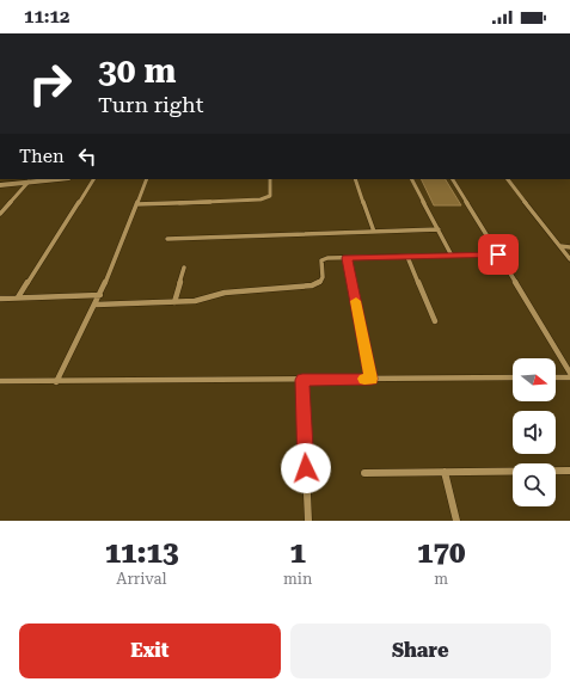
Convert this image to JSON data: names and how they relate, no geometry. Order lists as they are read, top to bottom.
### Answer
{
  "north": "right",
  "page": {
    "status": "11:12",
    "turn": ["30 m", "Turn right"],
    "then": "Then",
    "eta": [
      "11:13",
      "Arrival",
      "1",
      "min",
      "170",
      "m"
    ],
    "buttons": ["Exit", "Share"]
  }
}
